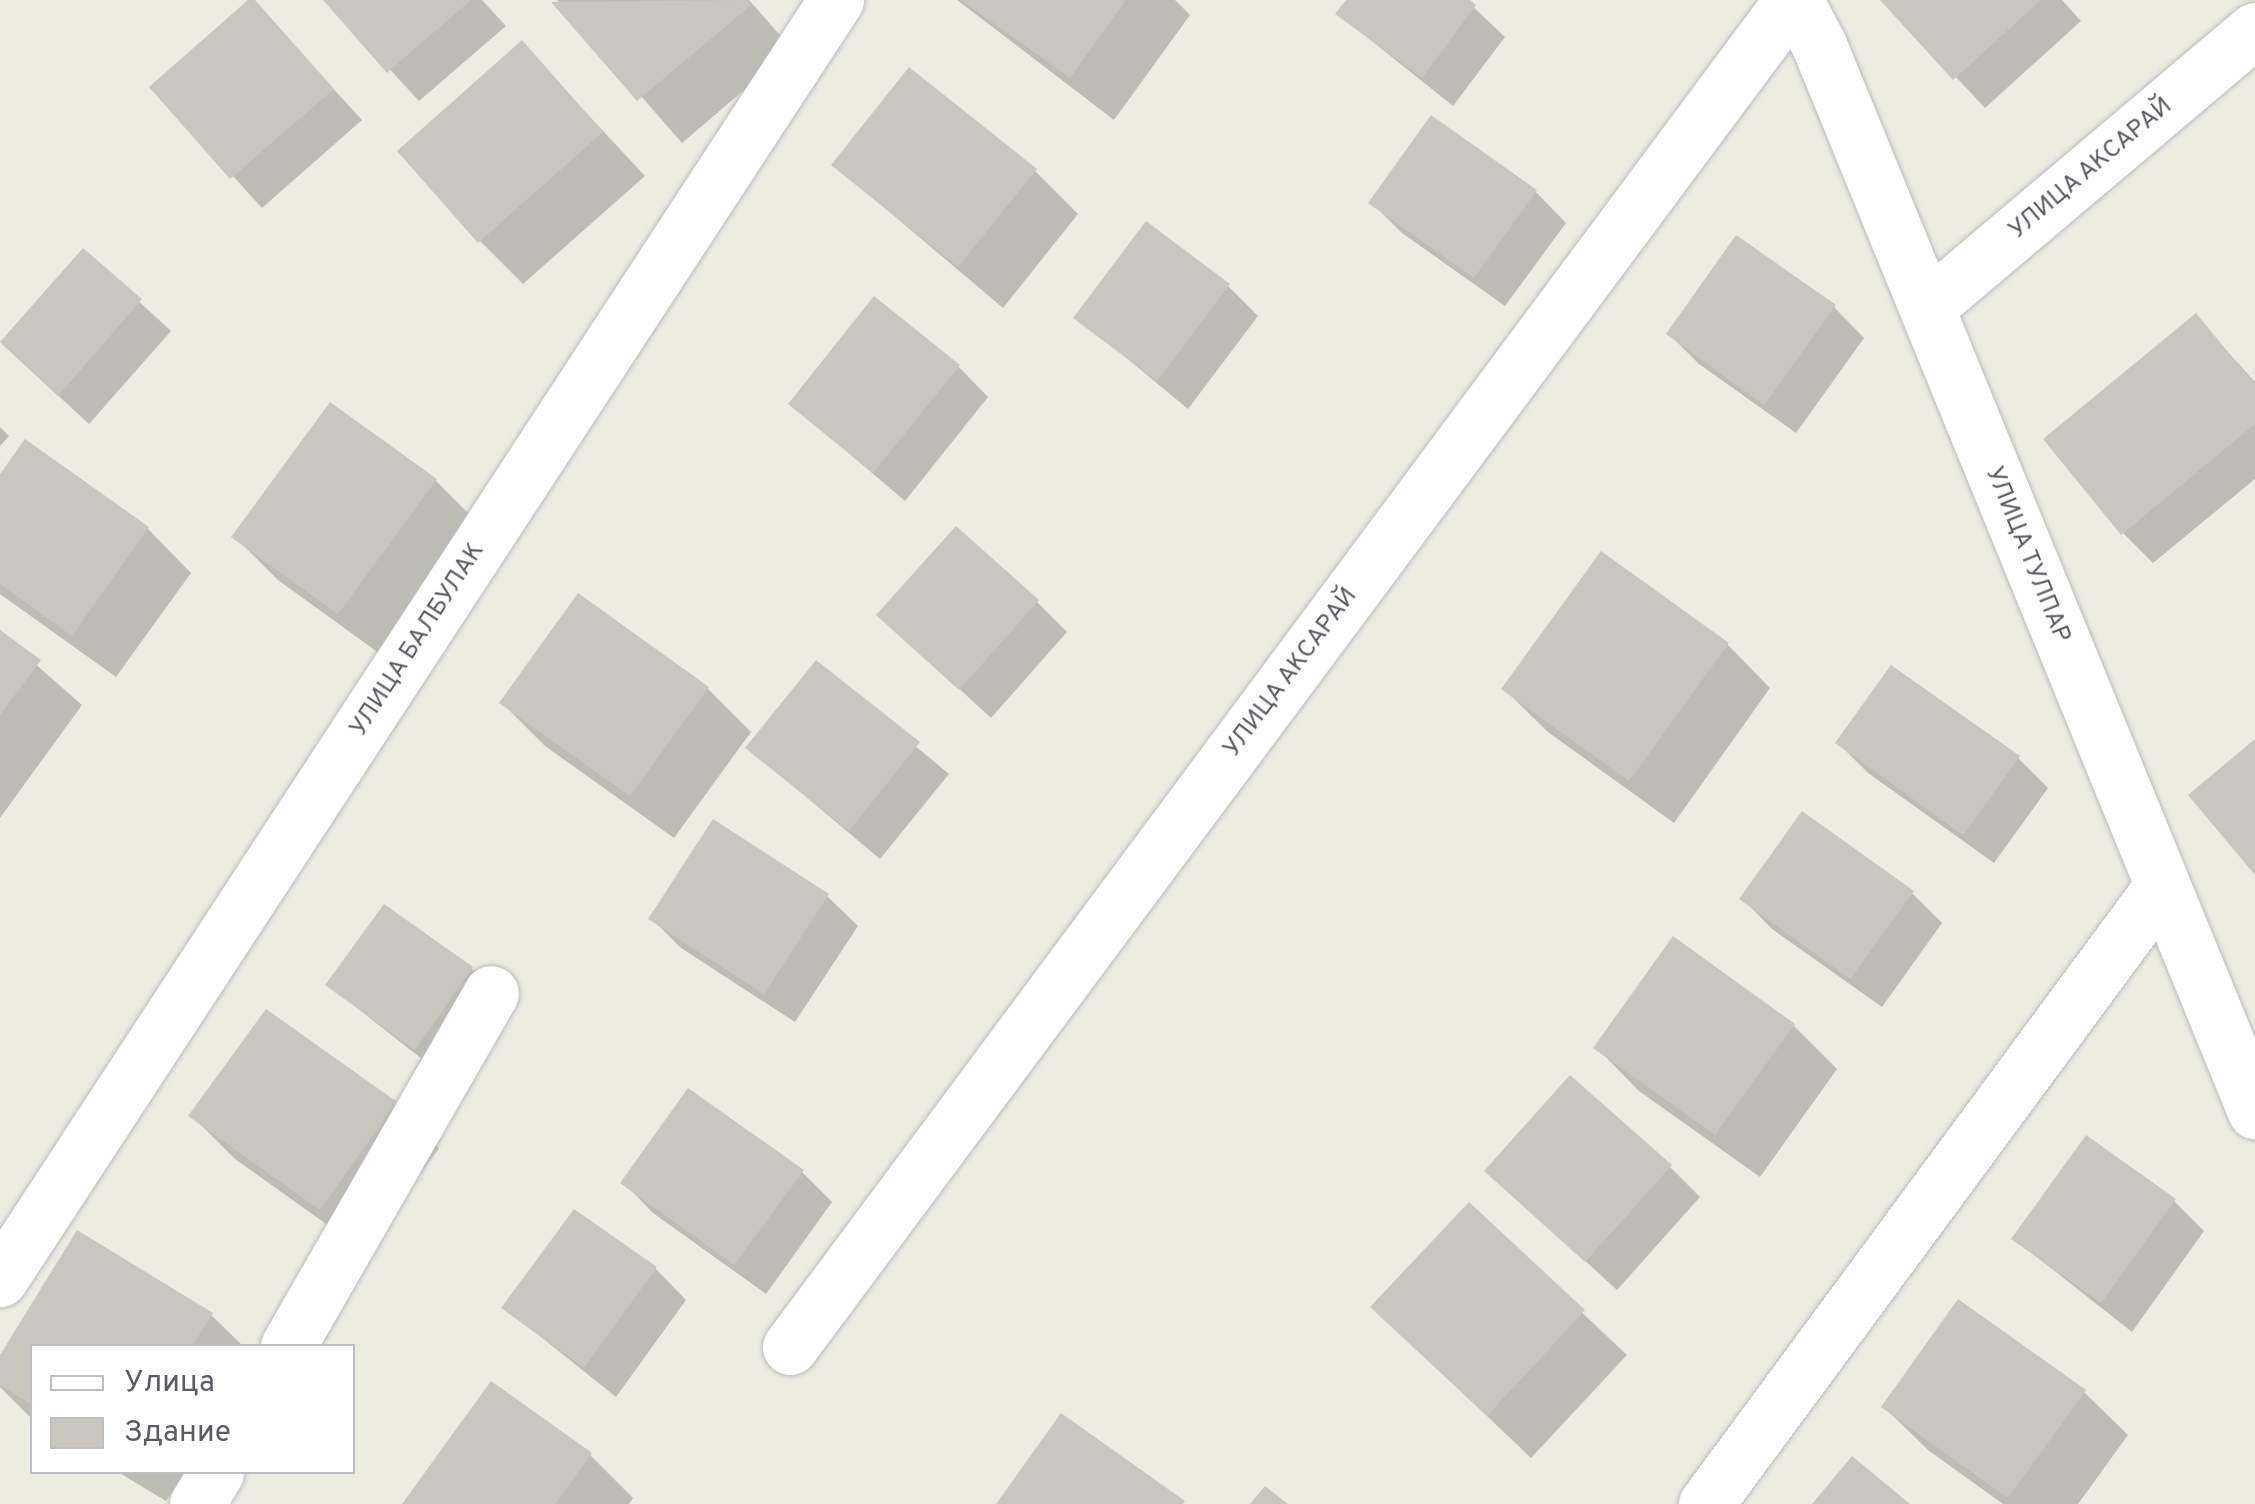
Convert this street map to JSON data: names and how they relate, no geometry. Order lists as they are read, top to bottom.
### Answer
{
  "streets": {
    "street": ["УЛИЦА АКСАРАЙ", "УЛИЦА ТУЛПАР", "УЛИЦА БАЛБУЛАК"]
  },
  "crossings": [
    ["УЛИЦА АКСАРАЙ", "УЛИЦА ТУЛПАР"]
  ],
  "legend": ["Улица", "Здание"]
}
